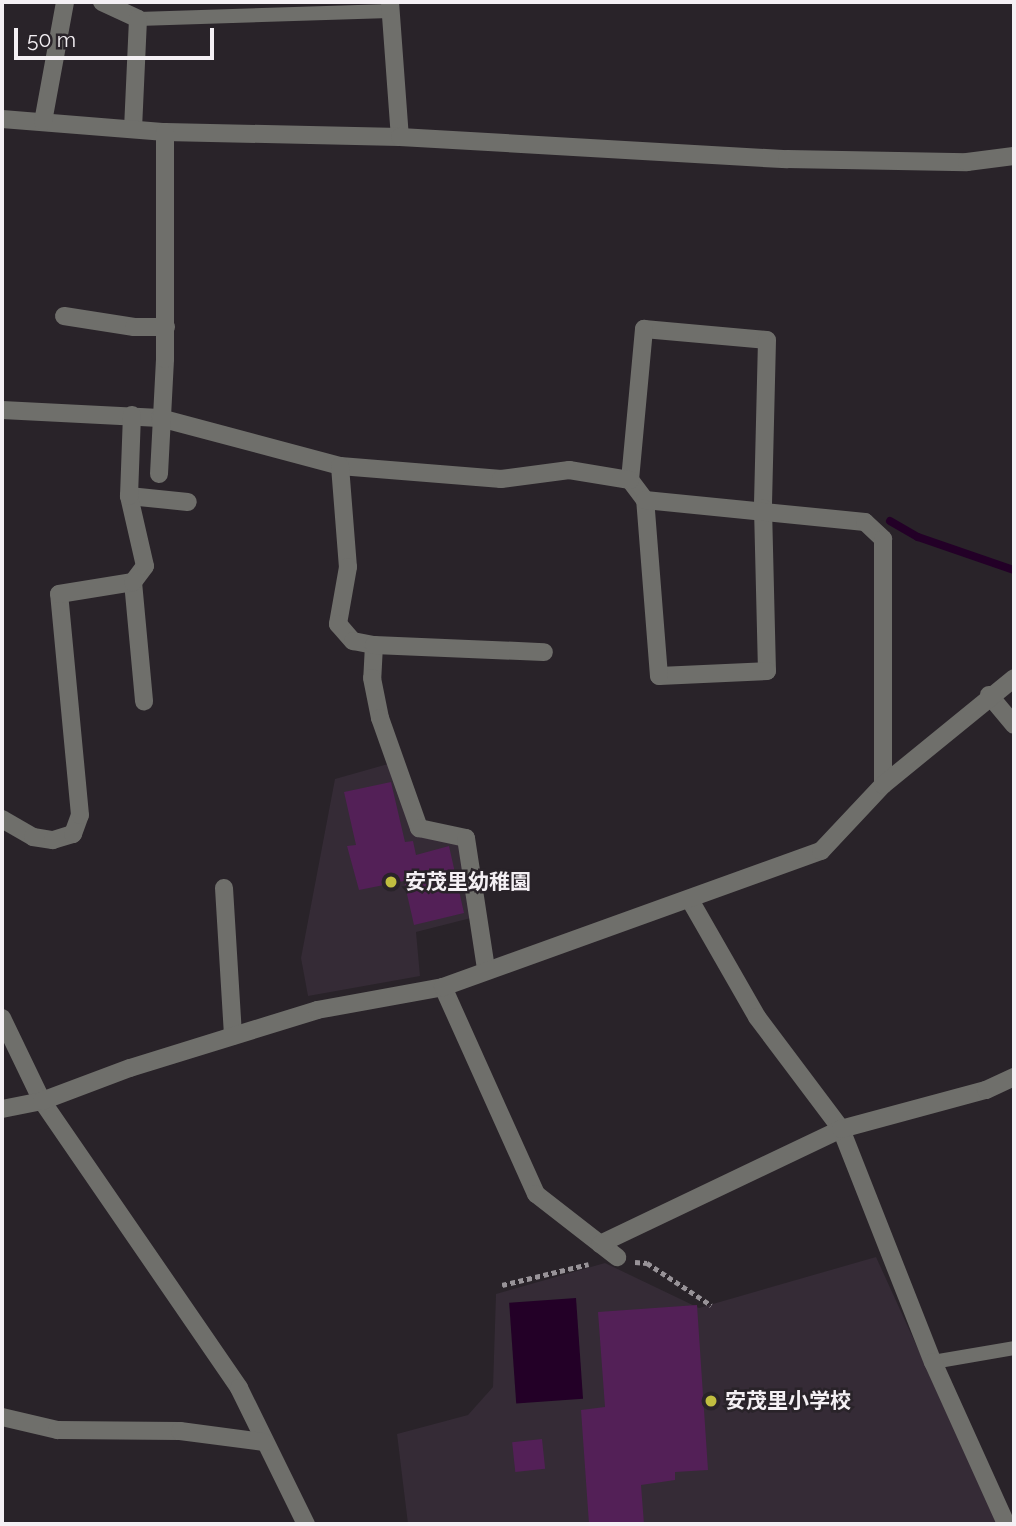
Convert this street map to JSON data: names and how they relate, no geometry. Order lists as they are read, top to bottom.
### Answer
{
  "places": ["安茂里幼稚園", "安茂里小学校"],
  "scale_bar": "50 m"
}
